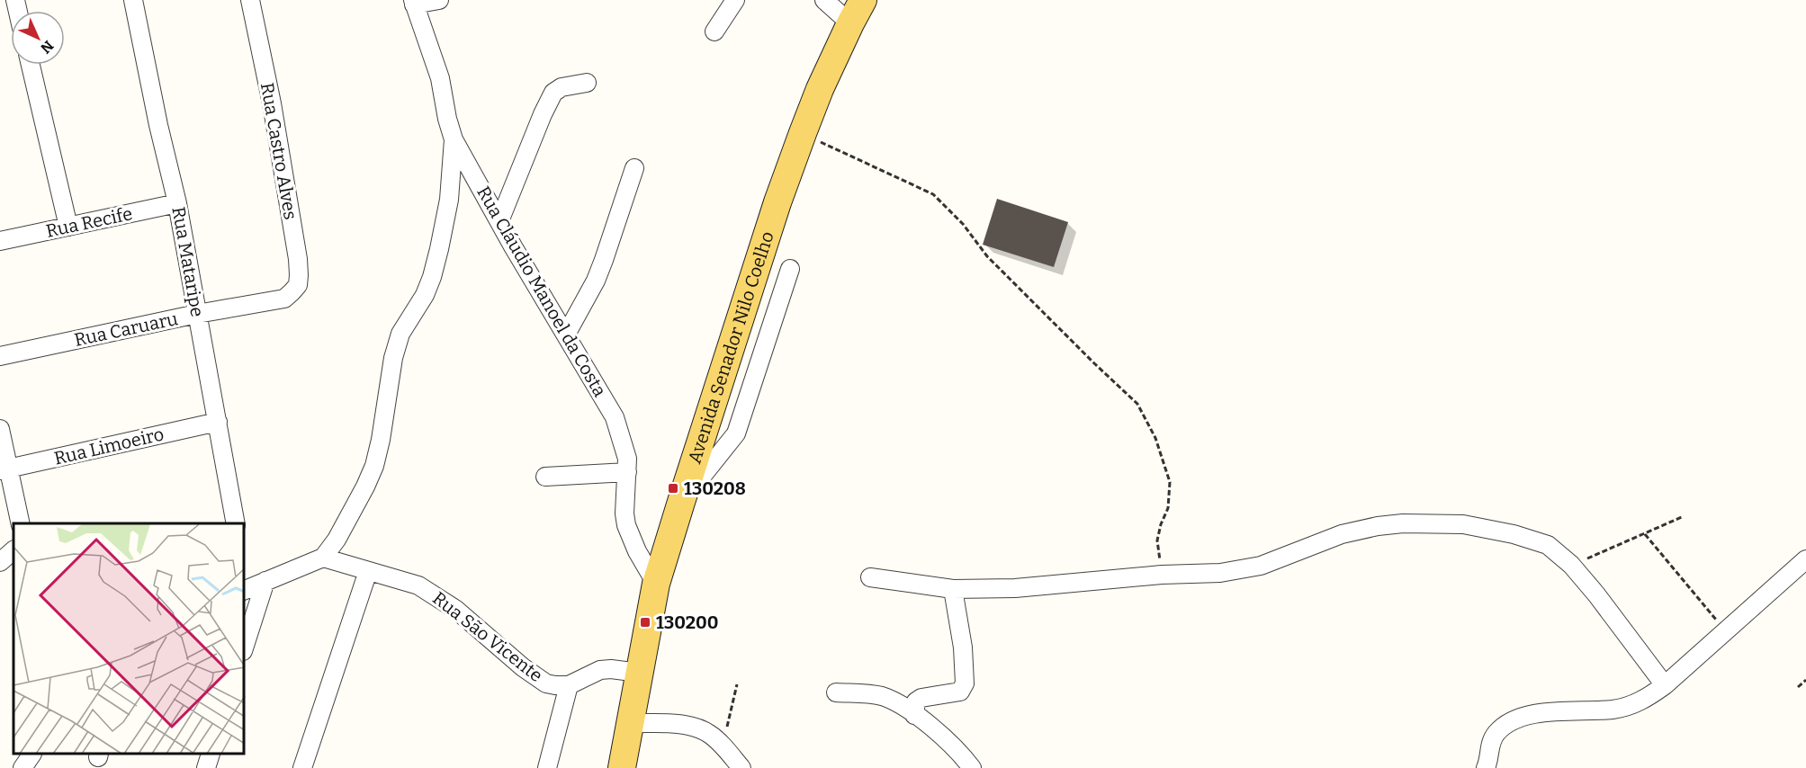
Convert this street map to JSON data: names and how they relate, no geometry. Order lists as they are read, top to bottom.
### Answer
{
  "streets": {
    "main road": ["Avenida Senador Nilo Coelho"],
    "street": [
      "Rua Castro Alves",
      "Rua Recife",
      "Rua Mataripe",
      "Rua Cláudio Manoel da Costa",
      "Rua Caruaru",
      "Rua Limoeiro",
      "Rua São Vicente"
    ]
  },
  "crossings": [
    ["Rua Castro Alves", "Rua Caruaru"],
    ["Rua Recife", "Rua Mataripe"],
    ["Rua Mataripe", "Rua Caruaru"],
    ["Rua Mataripe", "Rua Limoeiro"],
    ["Rua Cláudio Manoel da Costa", "Avenida Senador Nilo Coelho"]
  ],
  "places": {
    "transit": ["130208", "130200"]
  },
  "north": "bottom right"
}
